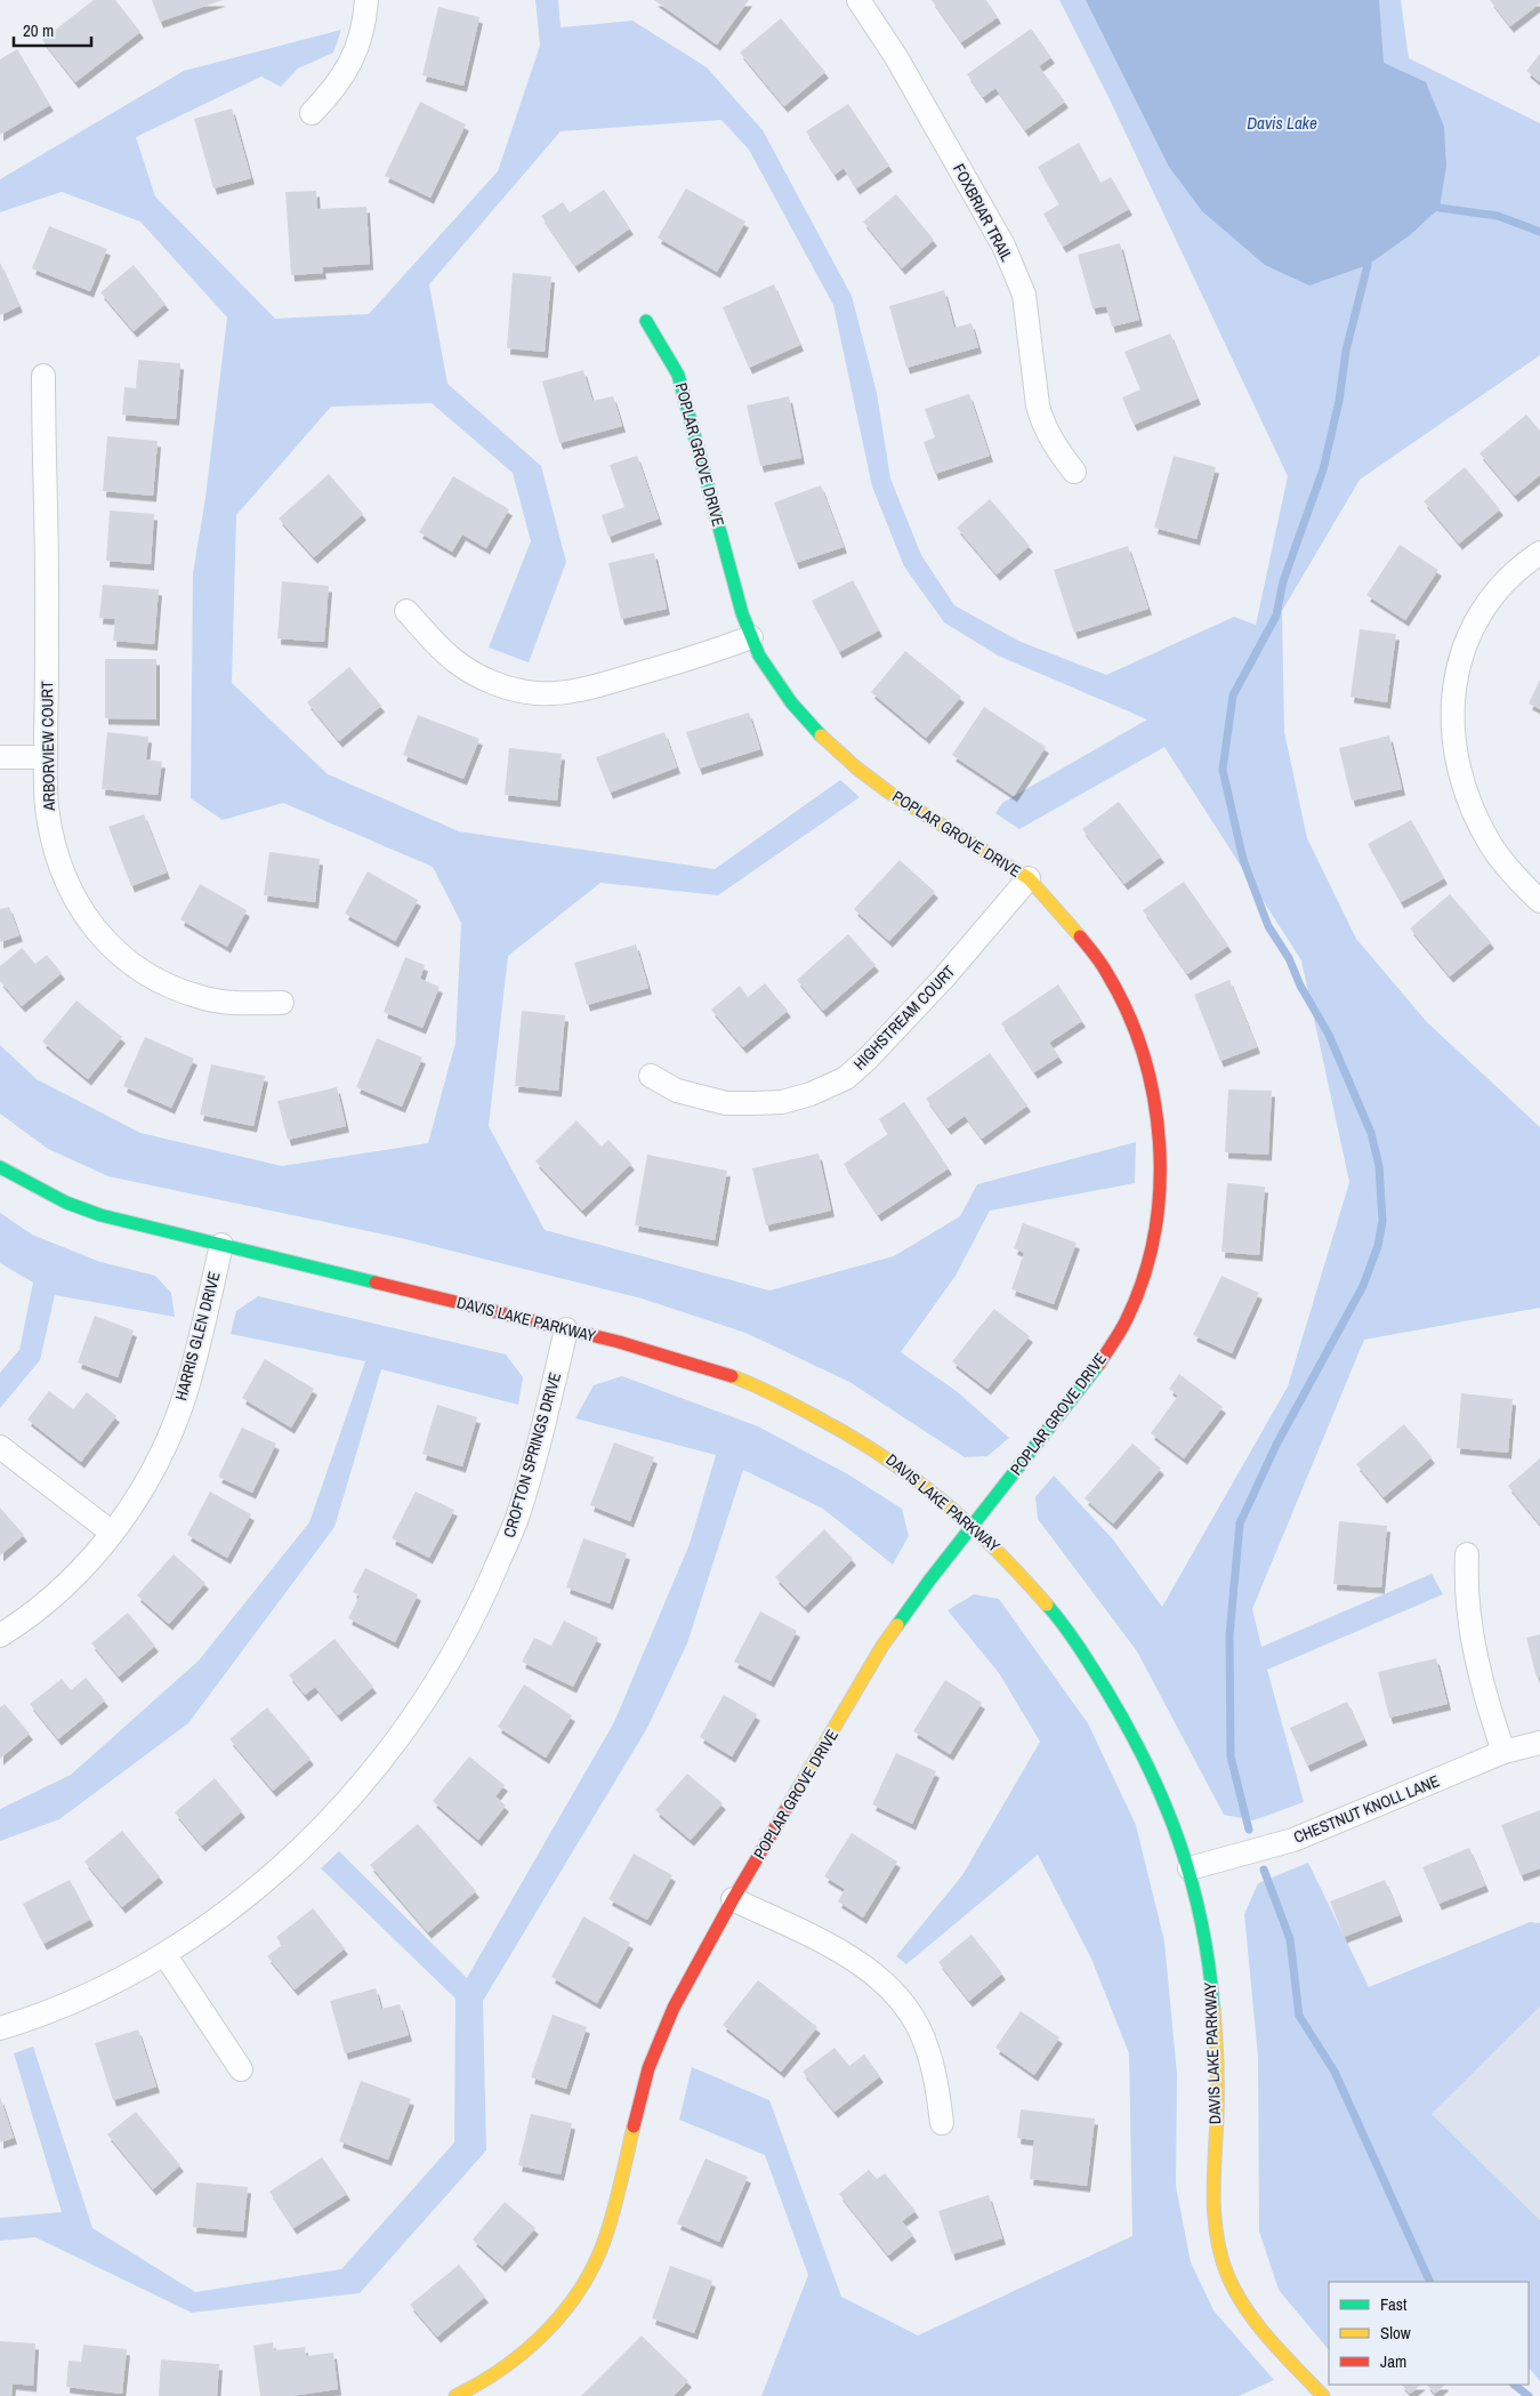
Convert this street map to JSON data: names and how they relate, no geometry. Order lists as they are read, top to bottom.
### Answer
{
  "streets": {
    "street": [
      "FOXBRIAR TRAIL",
      "POPLAR GROVE DRIVE",
      "ARBORVIEW COURT",
      "HIGHSTREAM COURT",
      "DAVIS LAKE PARKWAY",
      "HARRIS GLEN DRIVE",
      "CROFTON SPRINGS DRIVE",
      "CHESTNUT KNOLL LANE"
    ]
  },
  "crossings": [
    ["POPLAR GROVE DRIVE", "HIGHSTREAM COURT"],
    ["POPLAR GROVE DRIVE", "DAVIS LAKE PARKWAY"],
    ["DAVIS LAKE PARKWAY", "HARRIS GLEN DRIVE"],
    ["DAVIS LAKE PARKWAY", "CROFTON SPRINGS DRIVE"],
    ["DAVIS LAKE PARKWAY", "CHESTNUT KNOLL LANE"]
  ],
  "water": ["Davis Lake"],
  "legend": ["Fast", "Slow", "Jam"],
  "scale_bar": "20 m"
}
